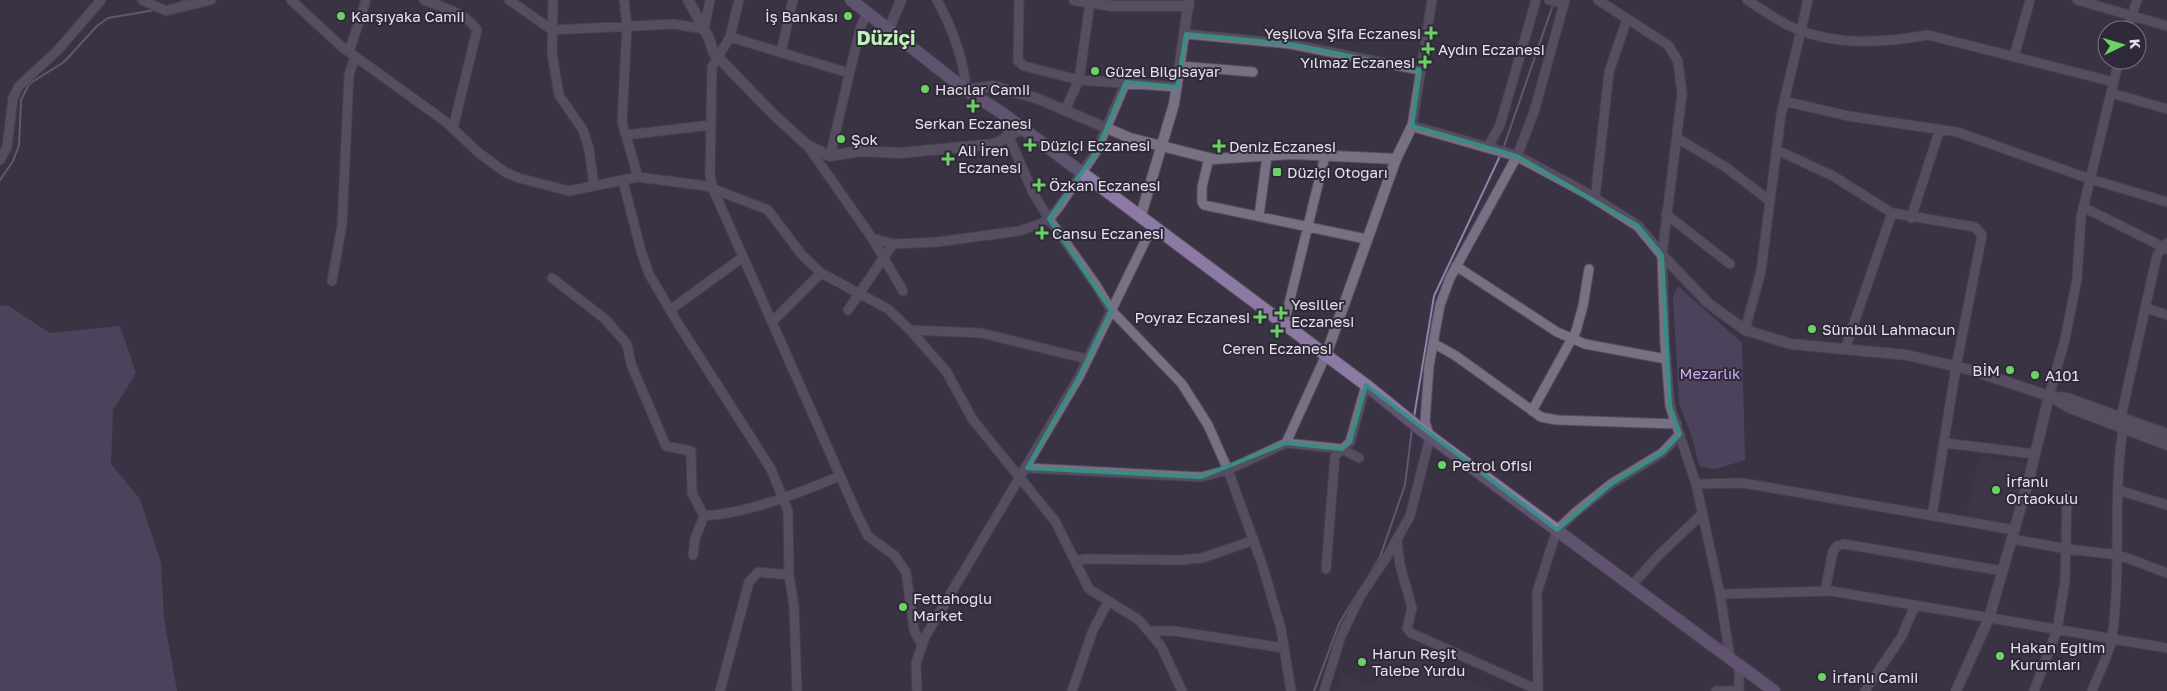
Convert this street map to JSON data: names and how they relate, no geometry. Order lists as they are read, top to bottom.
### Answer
{
  "districts": ["Düziçi"],
  "parks": ["Mezarlık"],
  "places": {
    "other": [
      "Karşıyaka Camii",
      "İş Bankası",
      "Güzel Bilgisayar",
      "Hacılar Camii",
      "Şok",
      "Sümbül Lahmacun",
      "BİM",
      "A101",
      "Petrol Ofisi",
      "İrfanlı Ortaokulu",
      "Fettahoglu Market",
      "Hakan Eğitim Kurumları",
      "Harun Reşit Talebe Yurdu",
      "İrfanlı Camii"
    ],
    "health": [
      "Yeşilova Şifa Eczanesi",
      "Aydın Eczanesi",
      "Yılmaz Eczanesi",
      "Serkan Eczanesi",
      "Düziçi Eczanesi",
      "Deniz Eczanesi",
      "Ali İren Eczanesi",
      "Özkan Eczanesi",
      "Cansu Eczanesi",
      "Yesiller Eczanesi",
      "Poyraz Eczanesi",
      "Ceren Eczanesi"
    ],
    "transit": ["Düziçi Otogarı"]
  },
  "north": "right"
}
